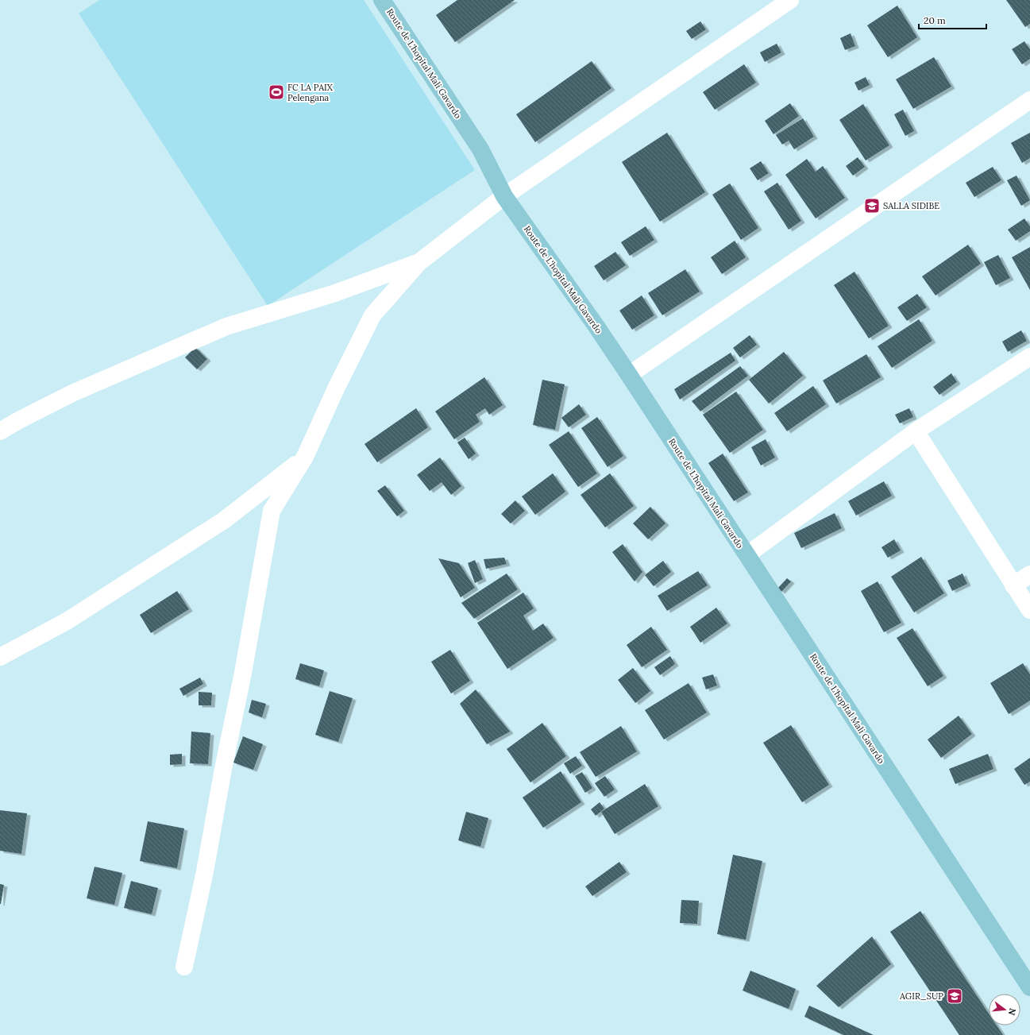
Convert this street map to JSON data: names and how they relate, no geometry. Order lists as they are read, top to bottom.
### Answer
{
  "streets": {
    "main road": ["Route de L'hopital Mali Gavardo"]
  },
  "places": {
    "sports": ["FC LA PAIX Pelengana"],
    "school or university": ["SALLA SIDIBE", "AGIR_SUP"]
  },
  "scale_bar": "20 m",
  "north": "right"
}
